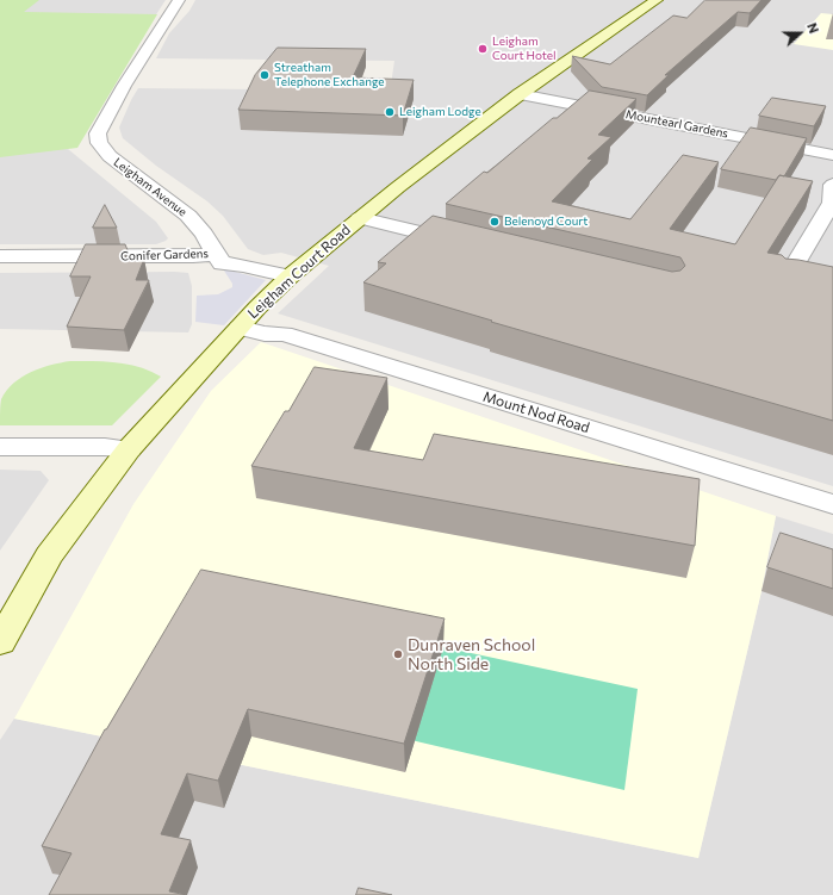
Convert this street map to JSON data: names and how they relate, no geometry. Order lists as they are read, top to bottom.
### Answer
{
  "streets": {
    "street": [
      "Mountearl Gardens",
      "Leigham Avenue",
      "Conifer Gardens",
      "Leigham Court Road",
      "Mount Nod Road"
    ]
  },
  "crossings": [
    ["Mountearl Gardens", "Leigham Court Road"],
    ["Leigham Avenue", "Conifer Gardens"],
    ["Leigham Court Road", "Mount Nod Road"]
  ],
  "places": [
    "Leigham Court Hotel",
    "Streatham Telephone Exchange",
    "Leigham Lodge",
    "Belenoyd Court",
    "Dunraven School North Side"
  ],
  "north": "right"
}
